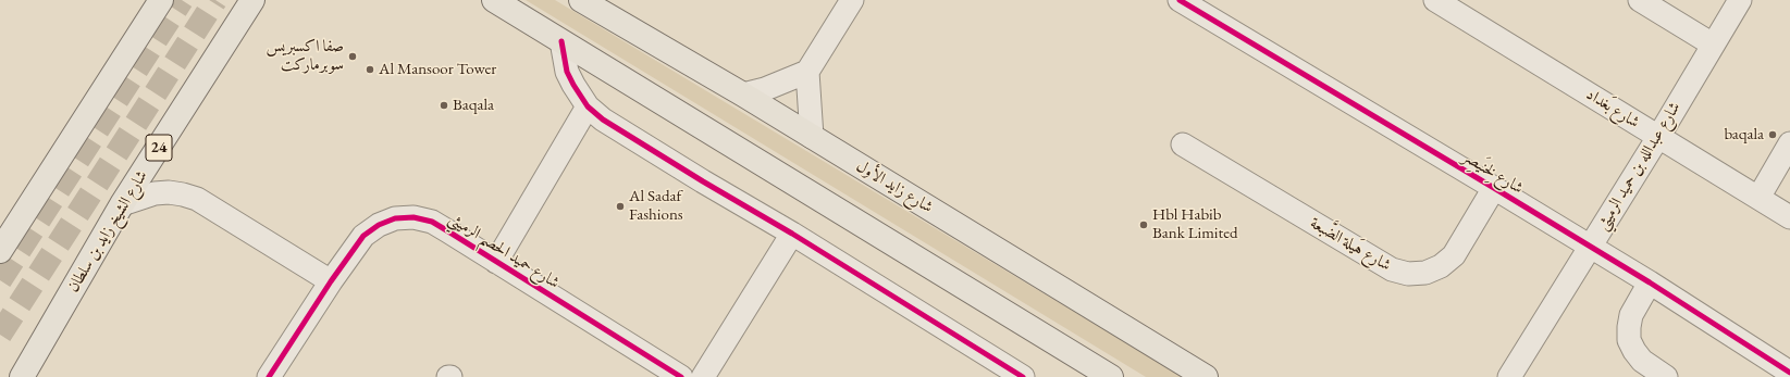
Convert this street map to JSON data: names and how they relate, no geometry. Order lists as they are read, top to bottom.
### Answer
{
  "streets": {
    "main road": ["24", "شارع زايد الأول", "شارع الشيخ زايد بن سلطان"],
    "street": [
      "شارع بَغداد",
      "شارع عبدالله بن حميد الرميثي",
      "شارع لِخنَيصِر",
      "شارع هَيلة الضَّبعة",
      "شارع حميد الحصم الرميثي"
    ]
  },
  "crossings": [
    ["شارع بَغداد", "شارع عبدالله بن حميد الرميثي"],
    ["شارع عبدالله بن حميد الرميثي", "شارع لِخنَيصِر"],
    ["شارع لِخنَيصِر", "شارع هَيلة الضَّبعة"]
  ],
  "places": [
    "صفا اكسبريس سوبرماركت",
    "Al Mansoor Tower",
    "Baqala",
    "baqala",
    "Al Sadaf Fashions",
    "Hbl Habib Bank Limited"
  ]
}
